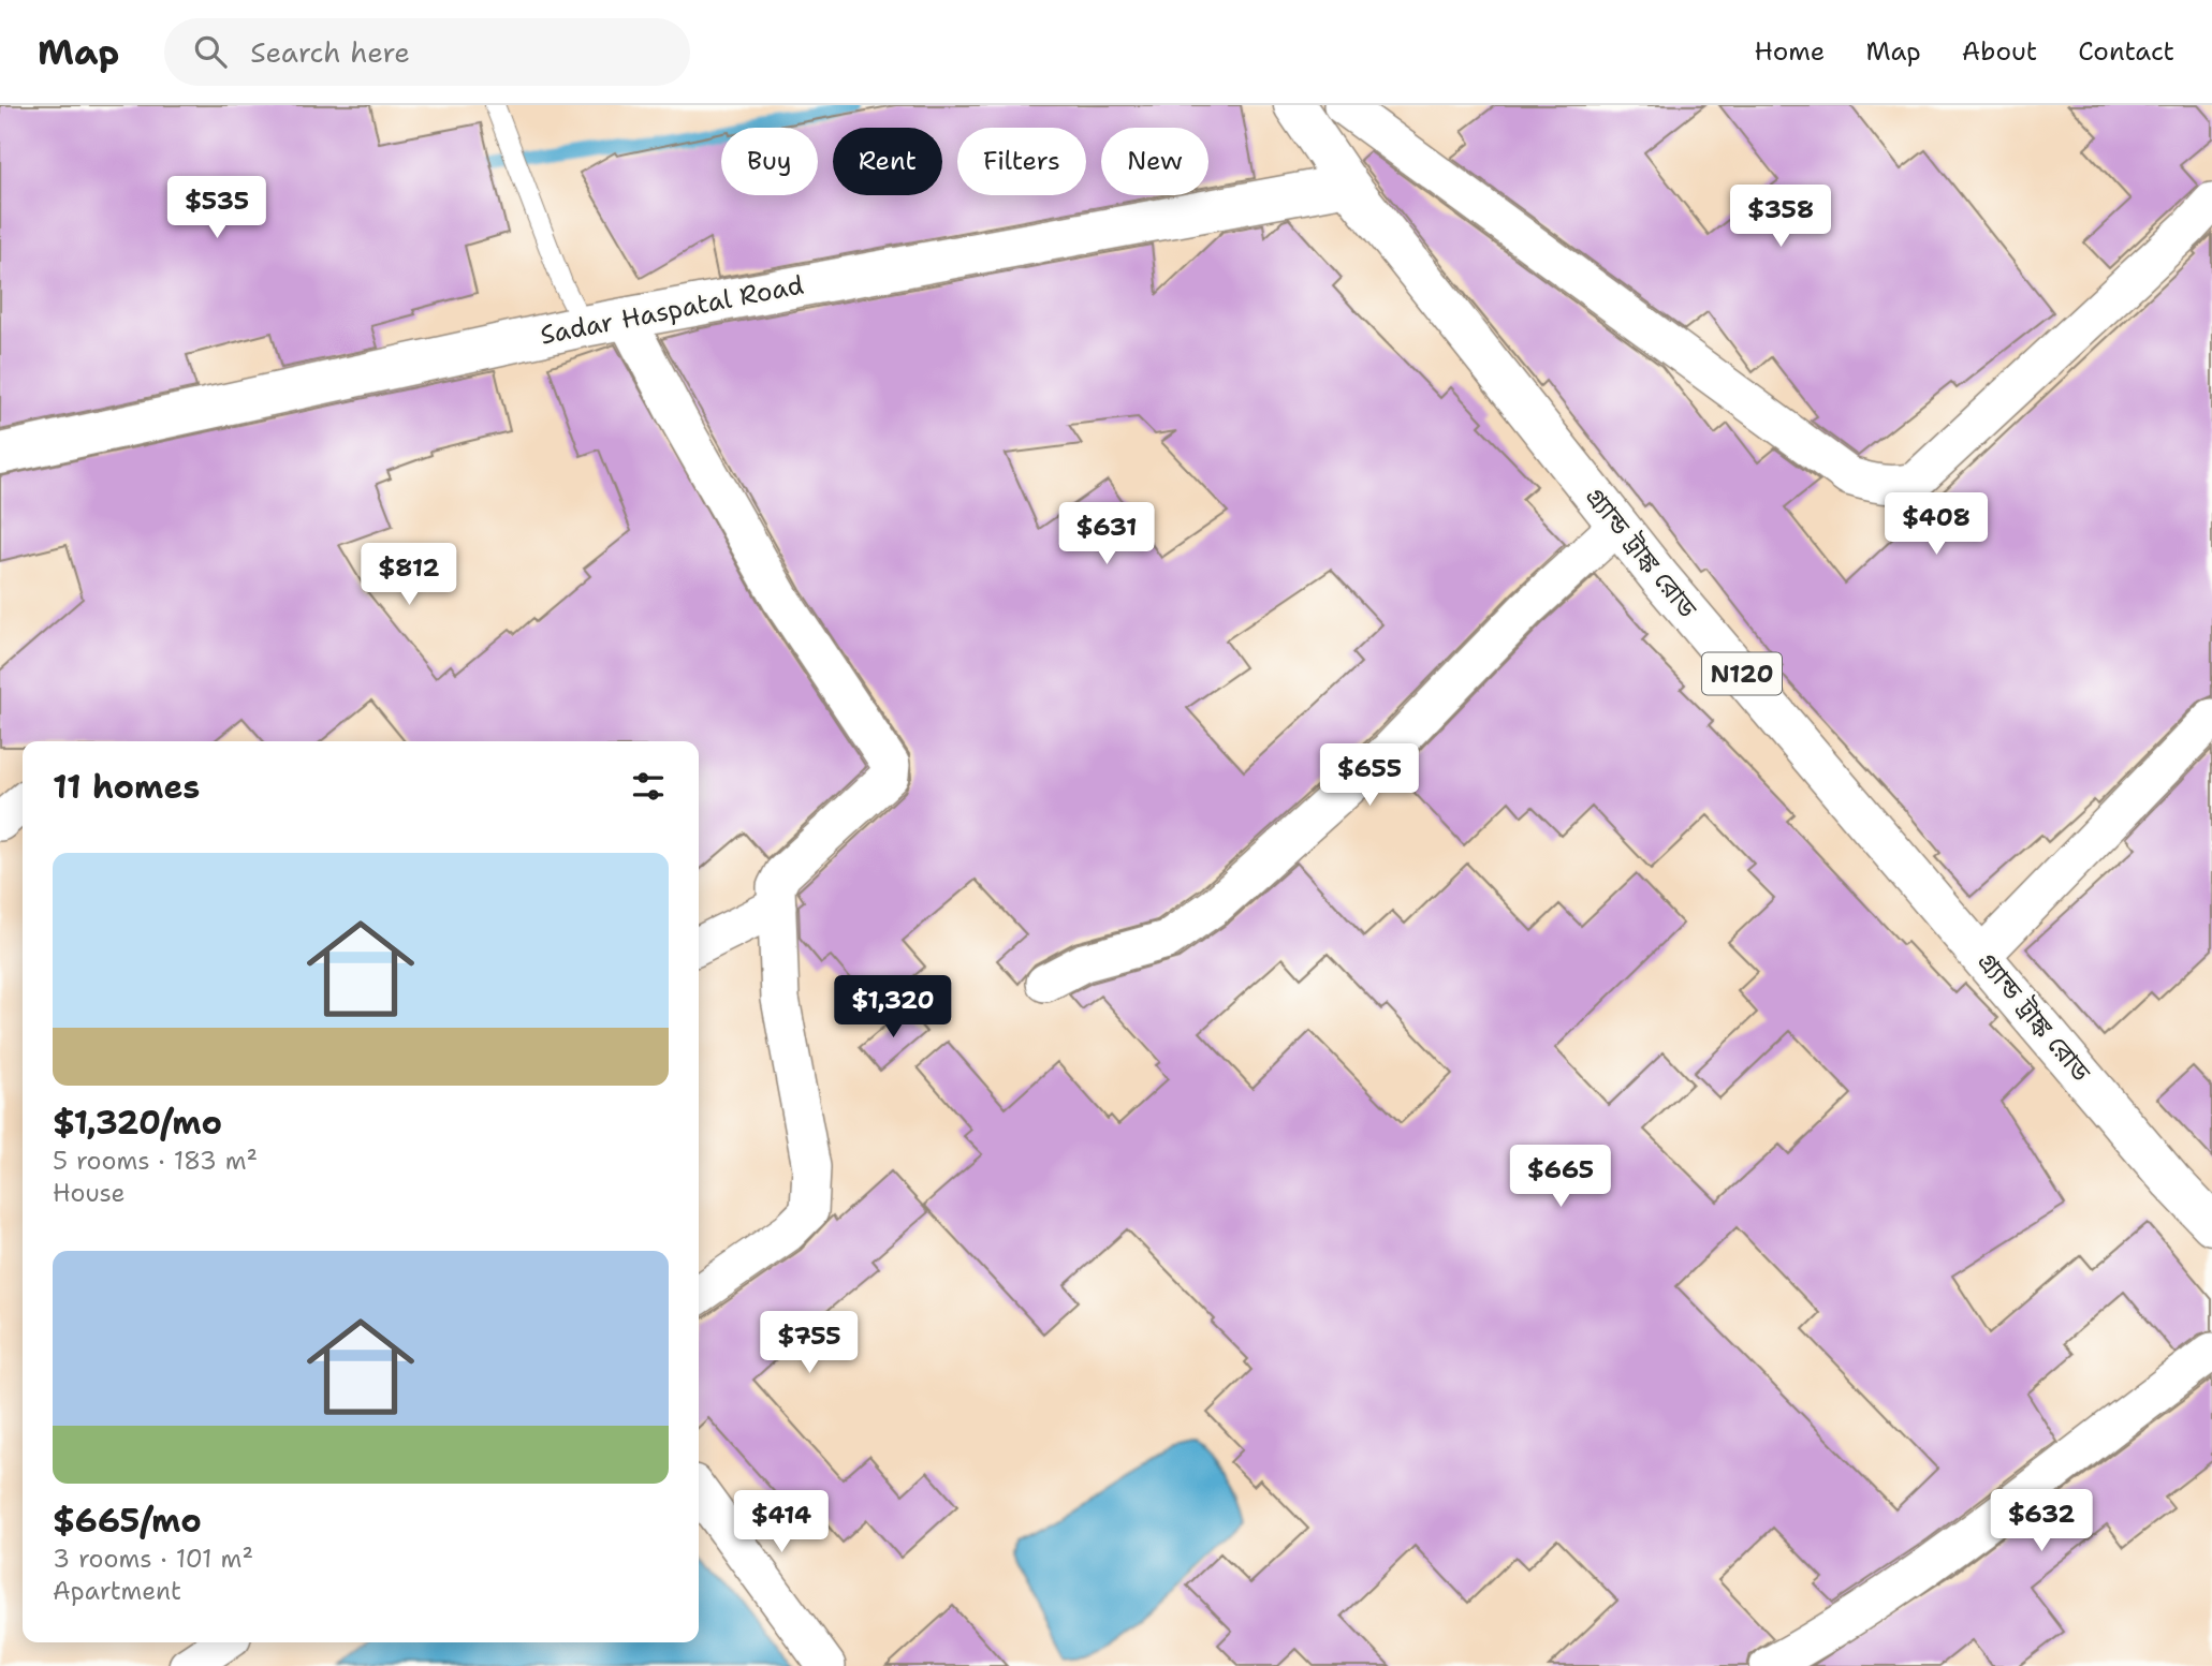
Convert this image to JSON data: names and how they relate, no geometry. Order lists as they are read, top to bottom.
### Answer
{
  "streets": {
    "main road": ["Sadar Haspatal Road", "গ্র্যান্ড ট্রাঙ্ক রোড", "N120"]
  },
  "crossings": [
    ["Sadar Haspatal Road", "গ্র্যান্ড ট্রাঙ্ক রোড"]
  ],
  "page": {
    "header": "Map",
    "search": "Search here",
    "nav": [
      "Home",
      "Map",
      "About",
      "Contact"
    ],
    "chip": [
      "Buy",
      "Rent",
      "Filters",
      "New"
    ],
    "price": [
      "$535",
      "$358",
      "$408",
      "$631",
      "$812",
      "$655",
      "$1,320",
      "$665",
      "$755",
      "$632",
      "$414"
    ],
    "heading": "11 homes",
    "list": [
      {
        "name": "$1,320/mo",
        "note": "5 rooms · 183 m² · House"
      },
      {
        "name": "$665/mo",
        "note": "3 rooms · 101 m² · Apartment"
      }
    ]
  }
}
